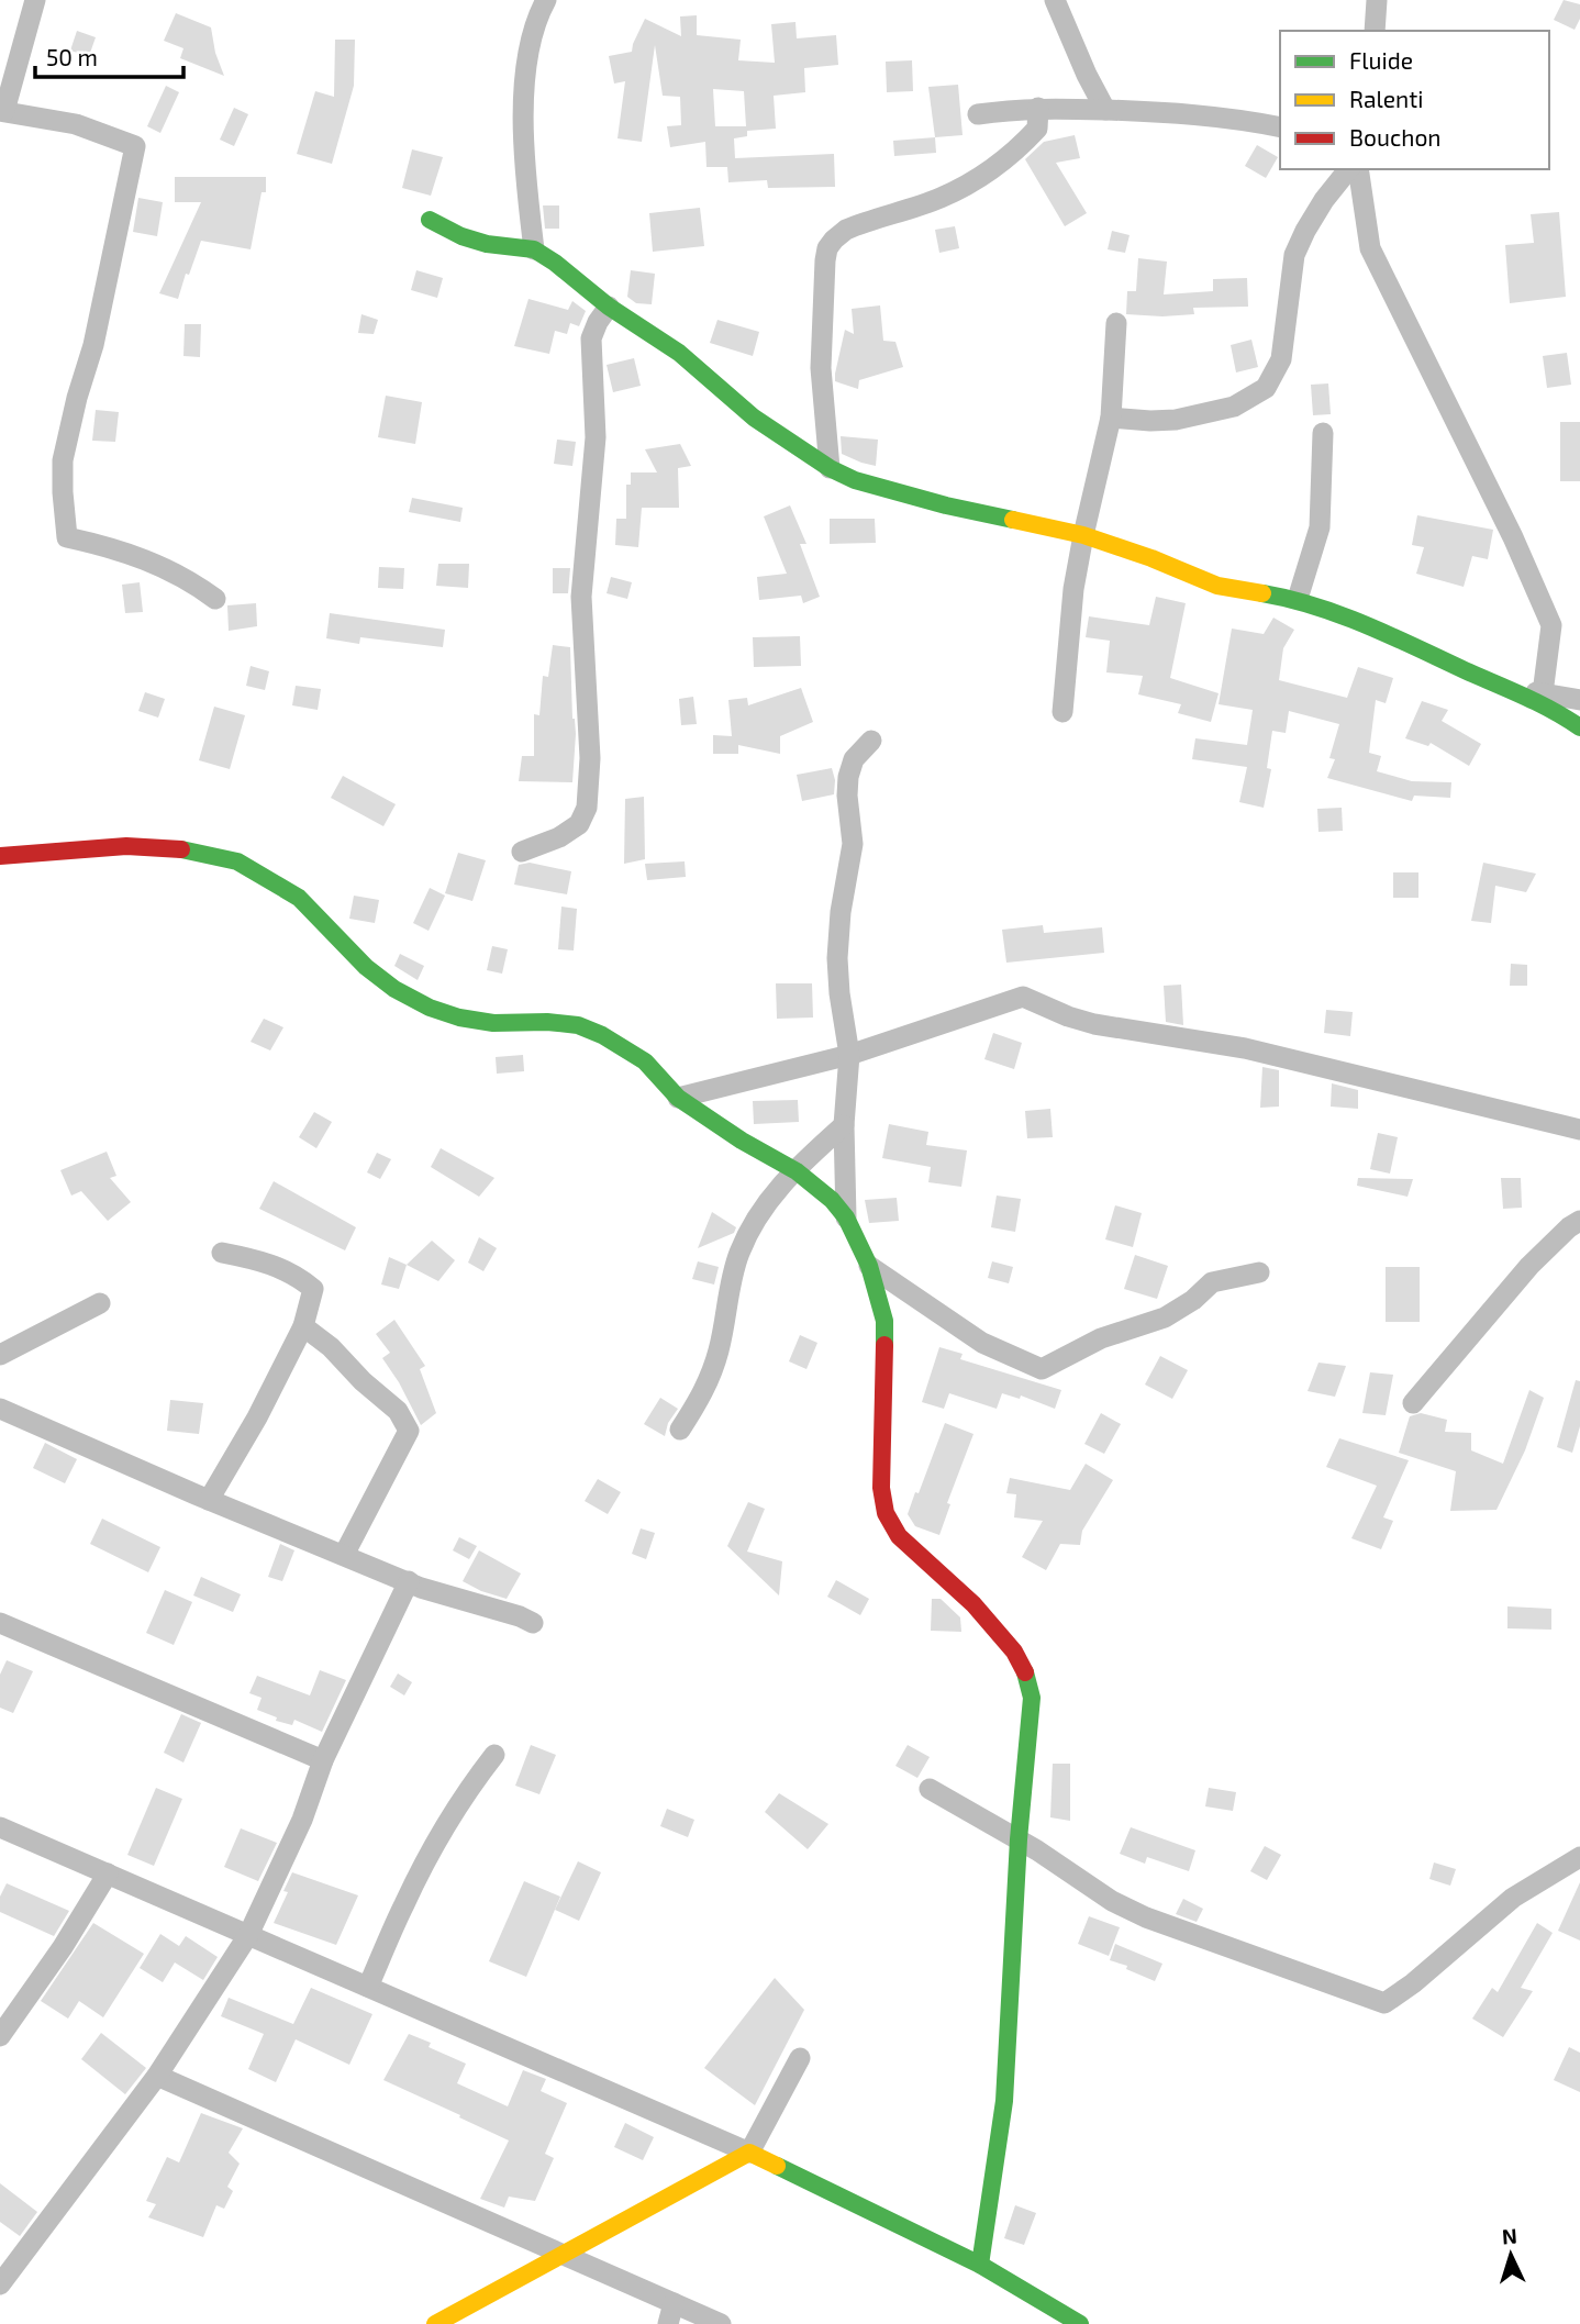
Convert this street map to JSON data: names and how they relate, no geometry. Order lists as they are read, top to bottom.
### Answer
{
  "legend": ["Fluide", "Ralenti", "Bouchon"],
  "scale_bar": "50 m",
  "north": "top"
}
